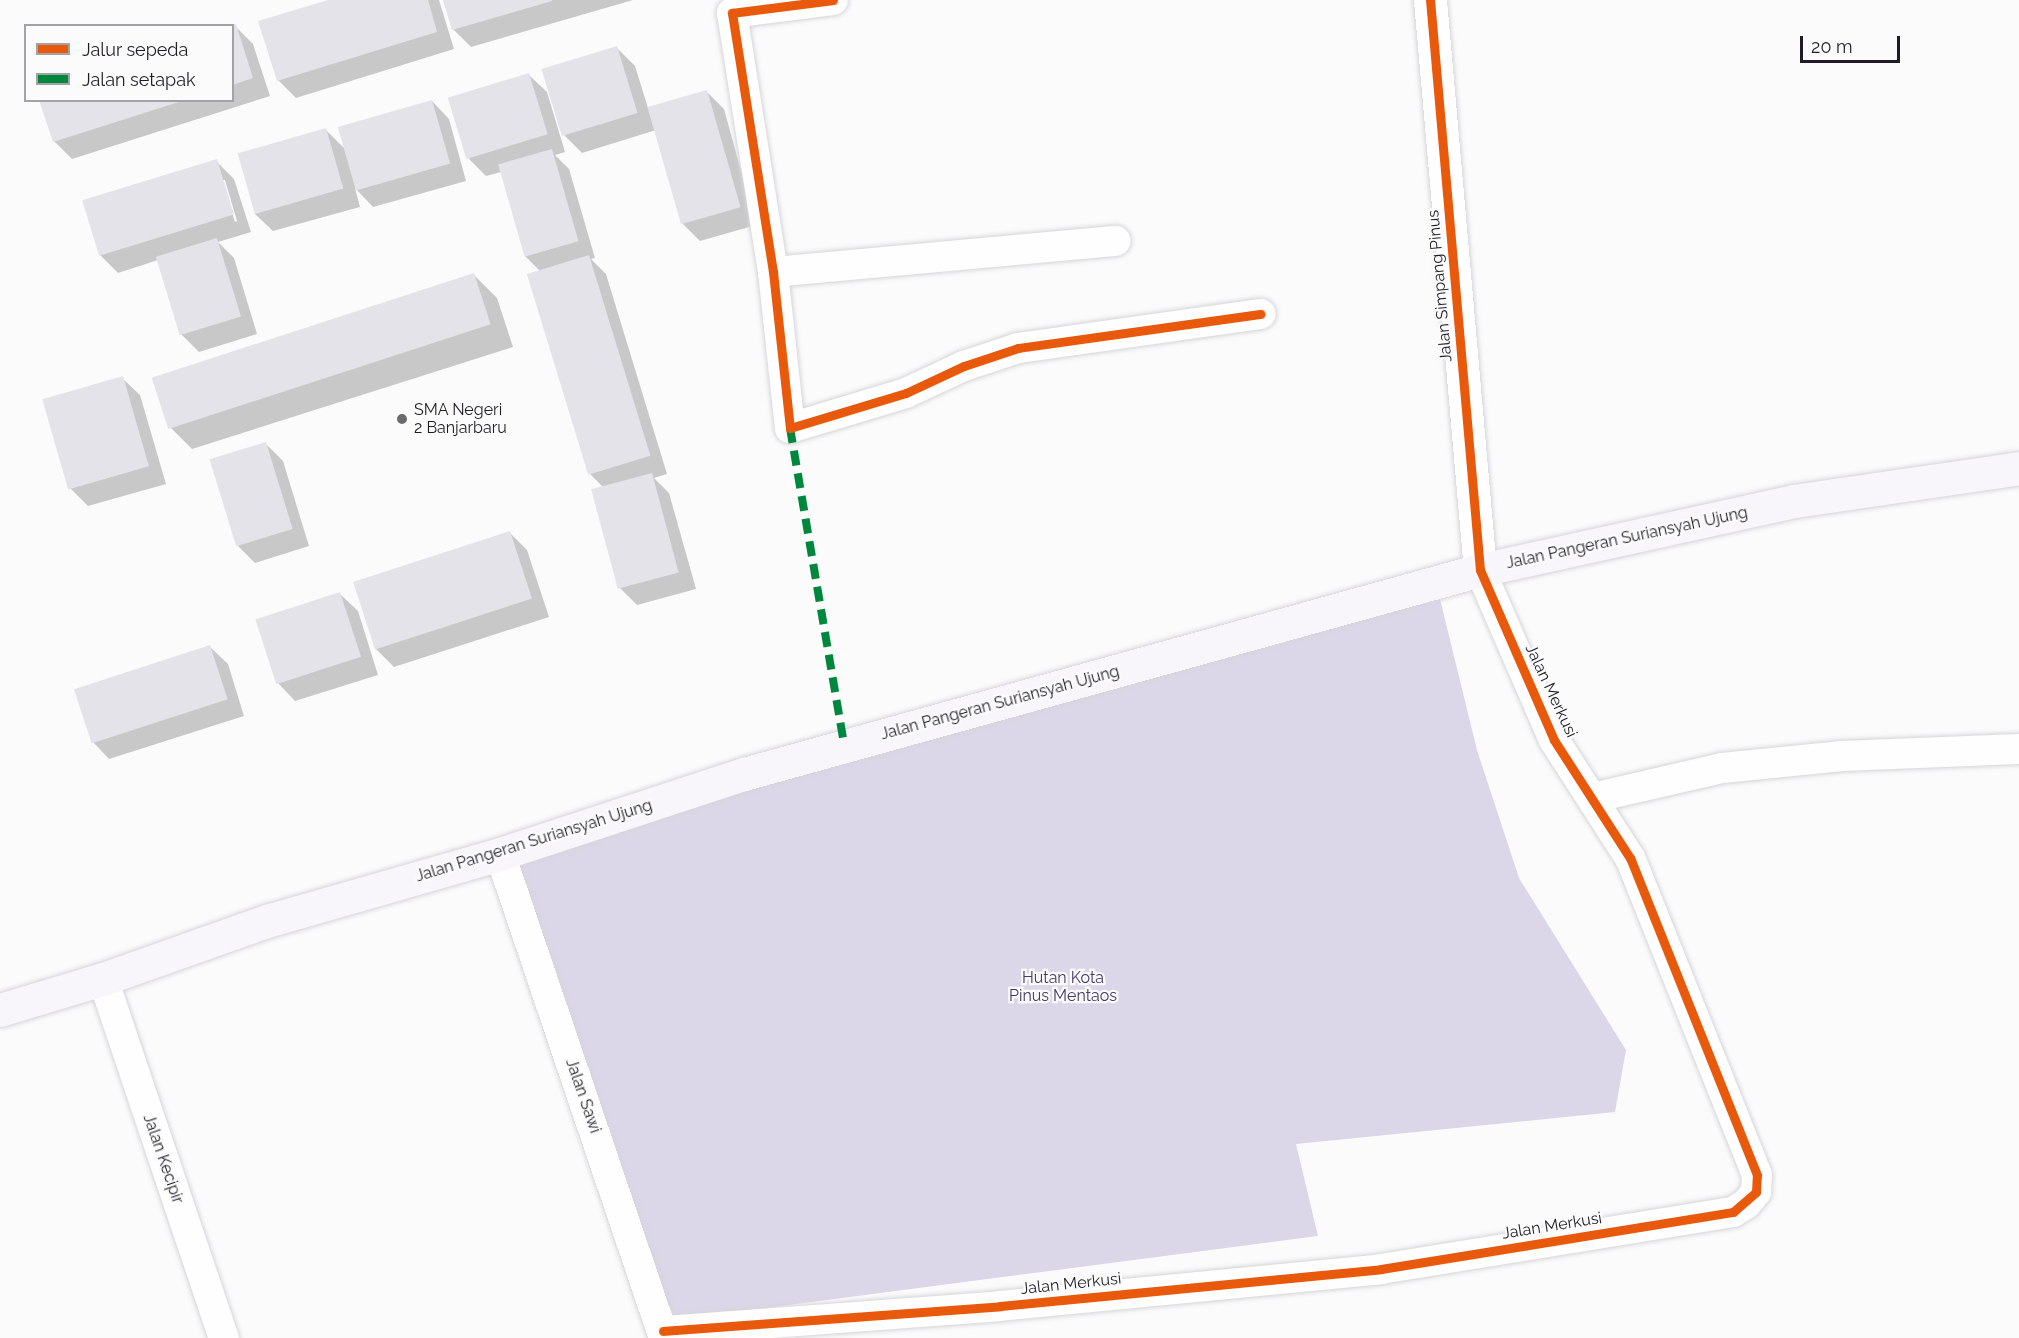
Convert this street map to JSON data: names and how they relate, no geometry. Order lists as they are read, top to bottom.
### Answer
{
  "streets": {
    "main road": ["Jalan Pangeran Suriansyah Ujung"],
    "street": [
      "Jalan Simpang Pinus",
      "Jalan Merkusi",
      "Jalan Sawi",
      "Jalan Kecipir"
    ]
  },
  "crossings": [
    ["Jalan Simpang Pinus", "Jalan Pangeran Suriansyah Ujung"],
    ["Jalan Simpang Pinus", "Jalan Merkusi"],
    ["Jalan Pangeran Suriansyah Ujung", "Jalan Merkusi"],
    ["Jalan Pangeran Suriansyah Ujung", "Jalan Sawi"],
    ["Jalan Pangeran Suriansyah Ujung", "Jalan Kecipir"],
    ["Jalan Merkusi", "Jalan Sawi"]
  ],
  "parks": ["Hutan Kota Pinus Mentaos"],
  "places": ["SMA Negeri 2 Banjarbaru"],
  "legend": ["Jalur sepeda", "Jalan setapak"],
  "scale_bar": "20 m"
}
